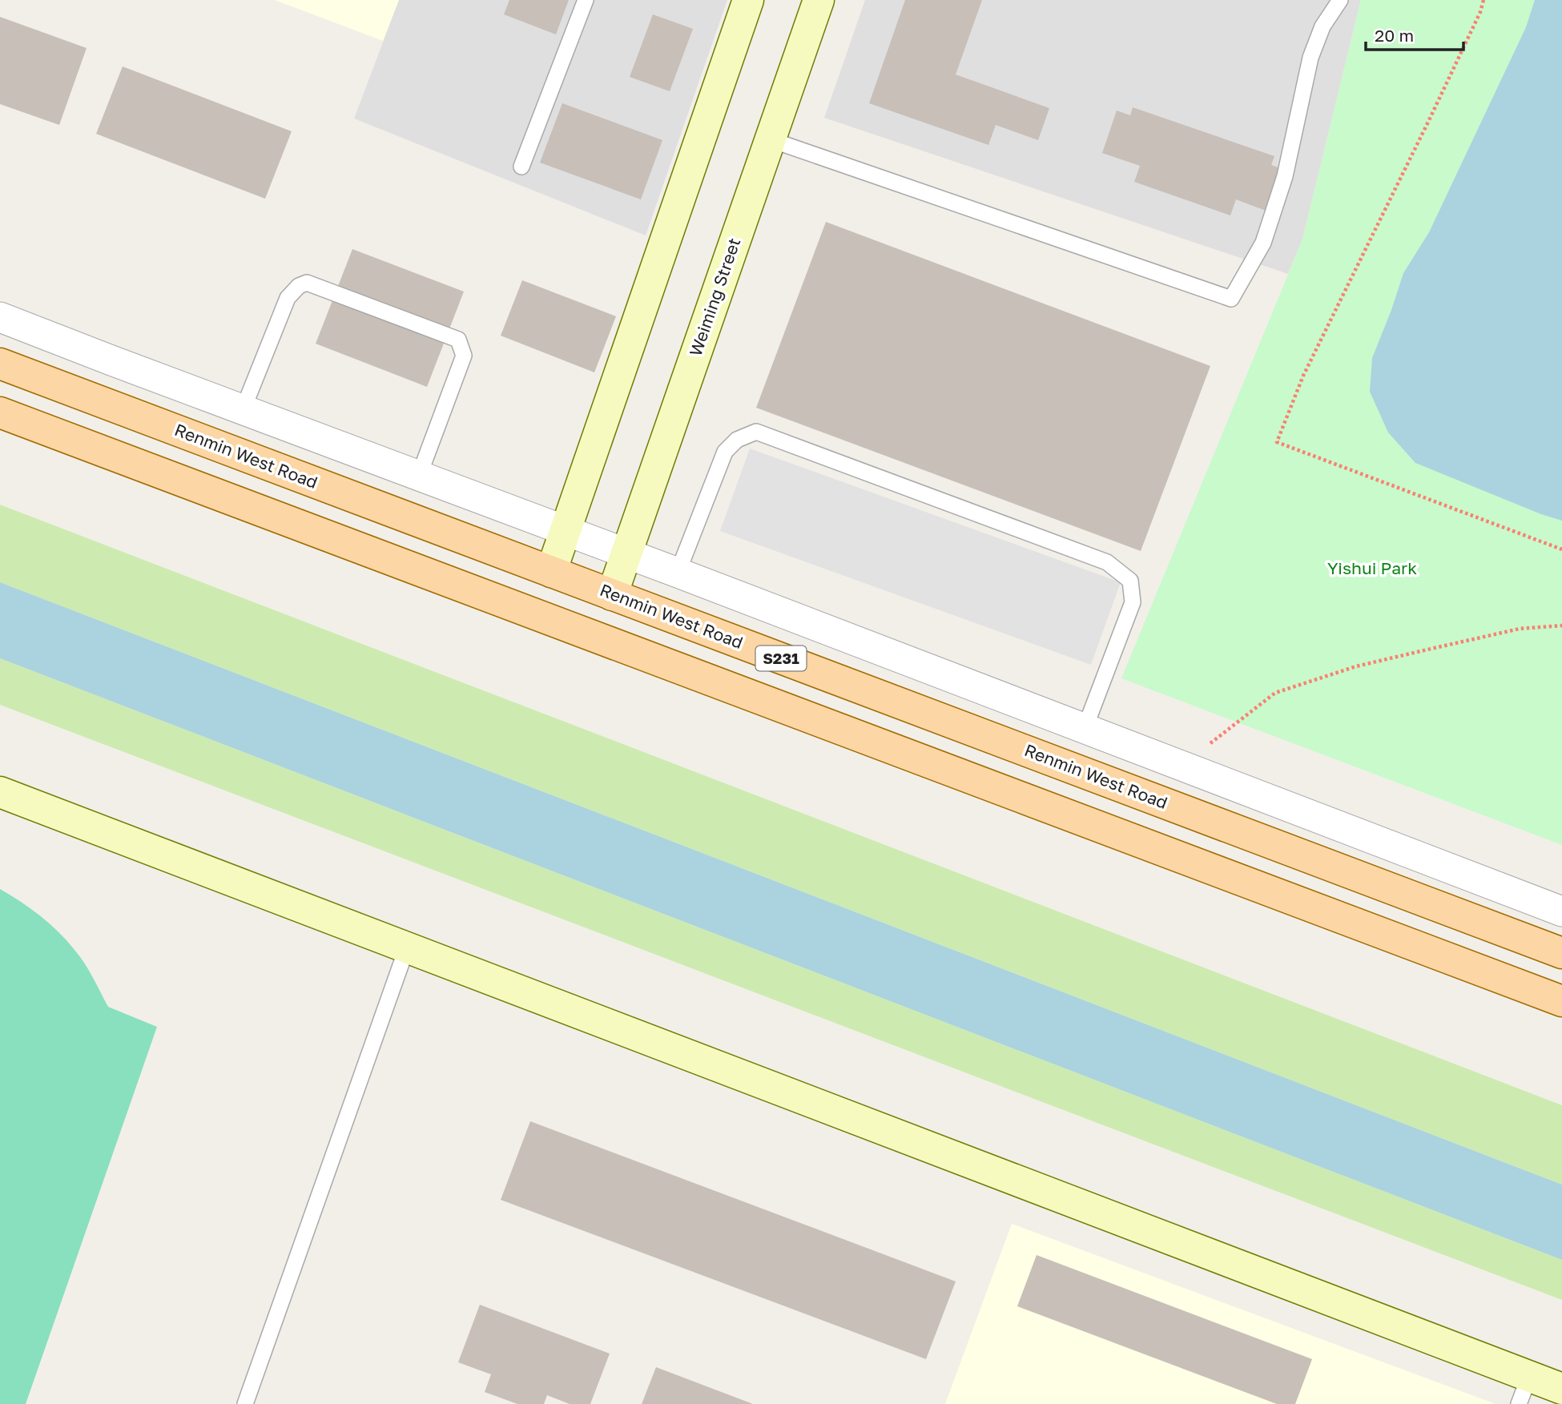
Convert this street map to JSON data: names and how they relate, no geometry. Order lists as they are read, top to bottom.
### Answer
{
  "streets": {
    "main road": ["Renmin West Road", "S231"],
    "street": ["Weiming Street"]
  },
  "crossings": [
    ["Weiming Street", "Renmin West Road"]
  ],
  "parks": ["Yishui Park"],
  "scale_bar": "20 m"
}
